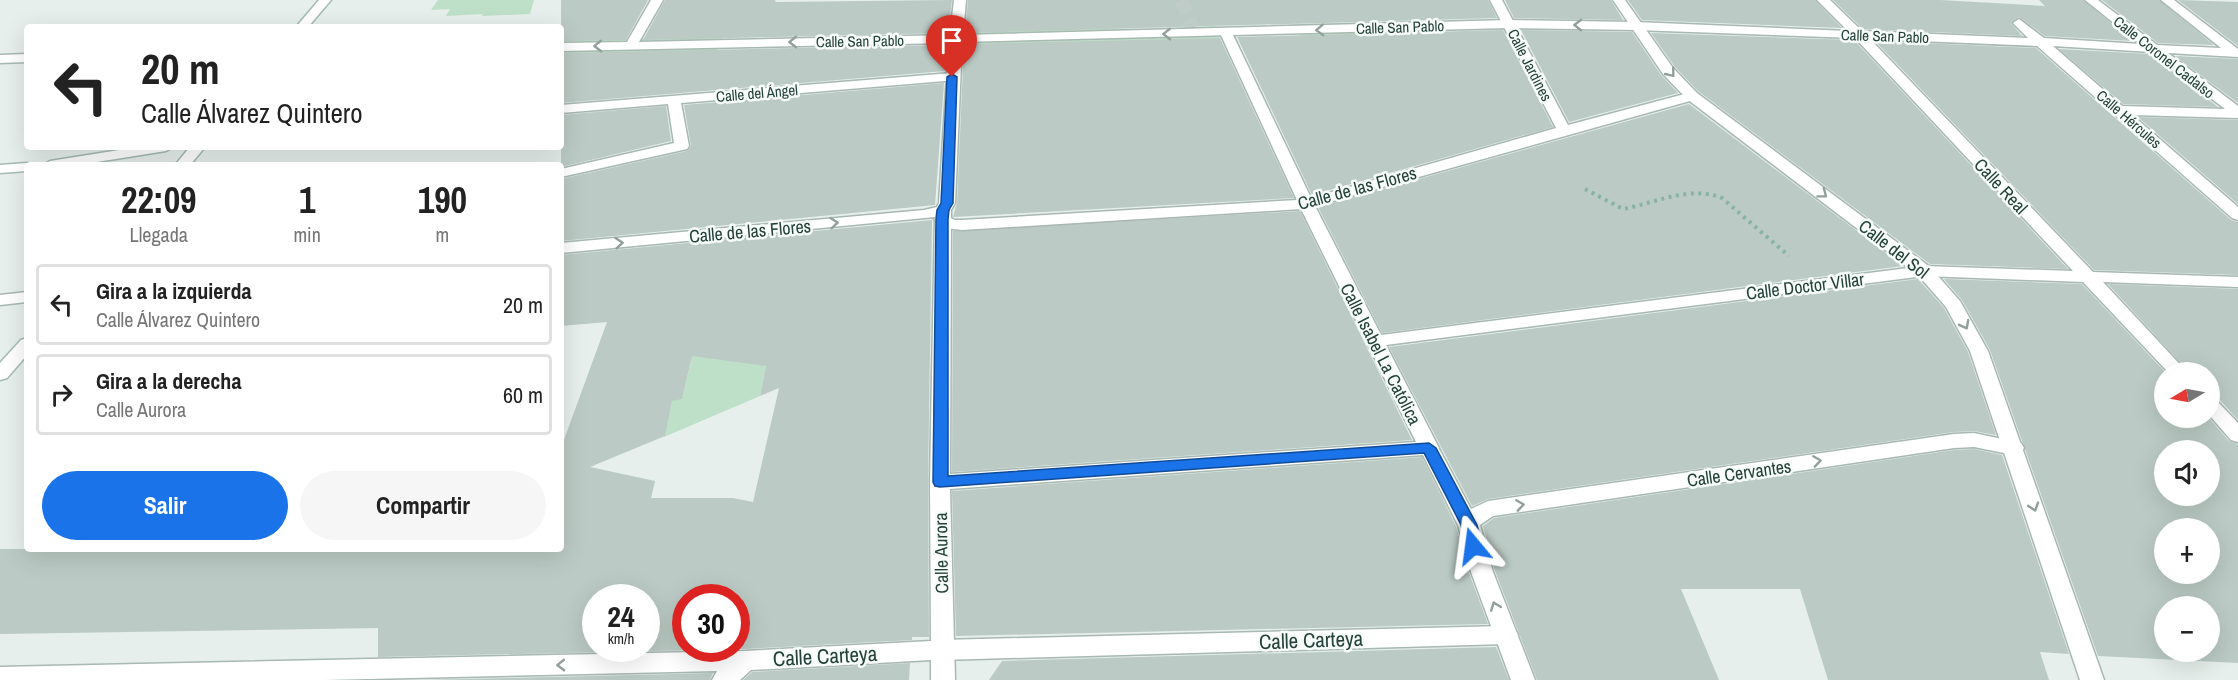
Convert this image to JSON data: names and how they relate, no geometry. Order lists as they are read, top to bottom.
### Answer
{
  "streets": {
    "street": [
      "Calle San Pablo",
      "Calle Coronel Cadalso",
      "Calle Jardines",
      "Calle del Ángel",
      "Calle Hércules",
      "Calle Real",
      "Calle de las Flores",
      "Calle del Sol",
      "Calle Doctor Villar",
      "Calle Isabel La Católica",
      "Calle Cervantes",
      "Calle Aurora",
      "Calle Carteya"
    ]
  },
  "crossings": [
    ["Calle San Pablo", "Calle Coronel Cadalso"],
    ["Calle San Pablo", "Calle Jardines"],
    ["Calle San Pablo", "Calle Hércules"],
    ["Calle San Pablo", "Calle Real"],
    ["Calle San Pablo", "Calle del Sol"],
    ["Calle San Pablo", "Calle Isabel La Católica"],
    ["Calle San Pablo", "Calle Aurora"],
    ["Calle Jardines", "Calle de las Flores"],
    ["Calle del Ángel", "Calle Aurora"],
    ["Calle Real", "Calle Doctor Villar"],
    ["Calle de las Flores", "Calle del Sol"],
    ["Calle de las Flores", "Calle Isabel La Católica"],
    ["Calle de las Flores", "Calle Aurora"],
    ["Calle del Sol", "Calle Doctor Villar"],
    ["Calle del Sol", "Calle Cervantes"],
    ["Calle Doctor Villar", "Calle Isabel La Católica"],
    ["Calle Isabel La Católica", "Calle Cervantes"],
    ["Calle Isabel La Católica", "Calle Carteya"],
    ["Calle Aurora", "Calle Carteya"]
  ],
  "one_way": [
    "Calle San Pablo",
    "Calle del Sol",
    "Calle Cervantes",
    "Calle Carteya"
  ],
  "north": "left",
  "page": {
    "turn": ["20 m", "Calle Álvarez Quintero"],
    "eta": [
      "22:09",
      "Llegada",
      "1",
      "min",
      "190",
      "m"
    ],
    "list": [
      {
        "name": "Gira a la izquierda",
        "note": "Calle Álvarez Quintero",
        "value": "20 m"
      },
      {
        "name": "Gira a la derecha",
        "note": "Calle Aurora",
        "value": "60 m"
      }
    ],
    "map_buttons": ["+", "−"],
    "buttons": ["Salir", "Compartir"],
    "speed": "24 km/h",
    "limit": "30"
  }
}
